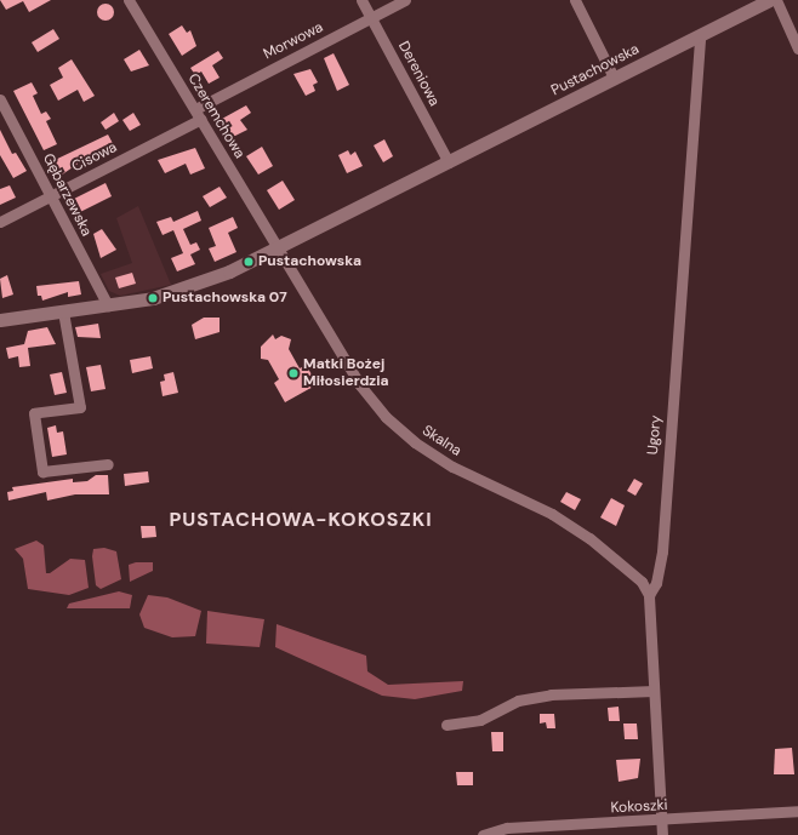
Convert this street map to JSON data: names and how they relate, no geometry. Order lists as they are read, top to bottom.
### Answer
{
  "streets": {
    "street": [
      "Morwowa",
      "Pustachowska",
      "Dereniowa",
      "Czeremchowa",
      "Cisowa",
      "Gębarzewska",
      "Ugory",
      "Skalna",
      "Kokoszki"
    ]
  },
  "crossings": [
    ["Morwowa", "Dereniowa"],
    ["Morwowa", "Czeremchowa"],
    ["Pustachowska", "Dereniowa"],
    ["Pustachowska", "Czeremchowa"],
    ["Pustachowska", "Gębarzewska"],
    ["Pustachowska", "Ugory"],
    ["Pustachowska", "Skalna"],
    ["Czeremchowa", "Cisowa"],
    ["Czeremchowa", "Skalna"],
    ["Cisowa", "Gębarzewska"],
    ["Ugory", "Skalna"],
    ["Ugory", "Kokoszki"]
  ],
  "districts": ["PUSTACHOWA-KOKOSZKI"],
  "places": ["Pustachowska", "Pustachowska 07", "Matki Bożej Miłosierdzia"]
}
